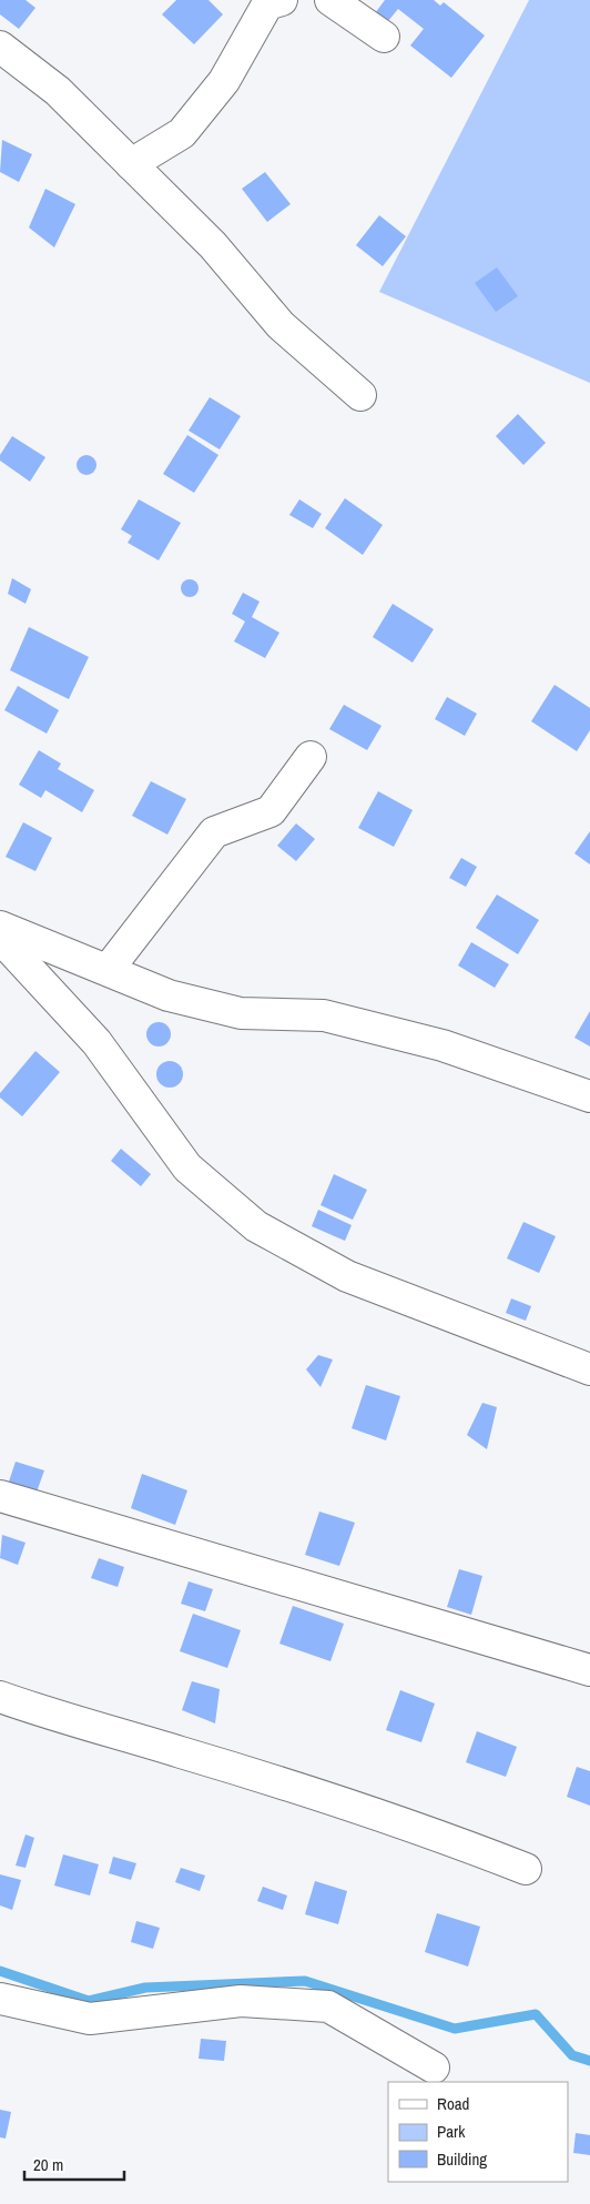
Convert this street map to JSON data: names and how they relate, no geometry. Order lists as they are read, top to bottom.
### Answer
{
  "legend": ["Road", "Park", "Building"],
  "scale_bar": "20 m"
}
